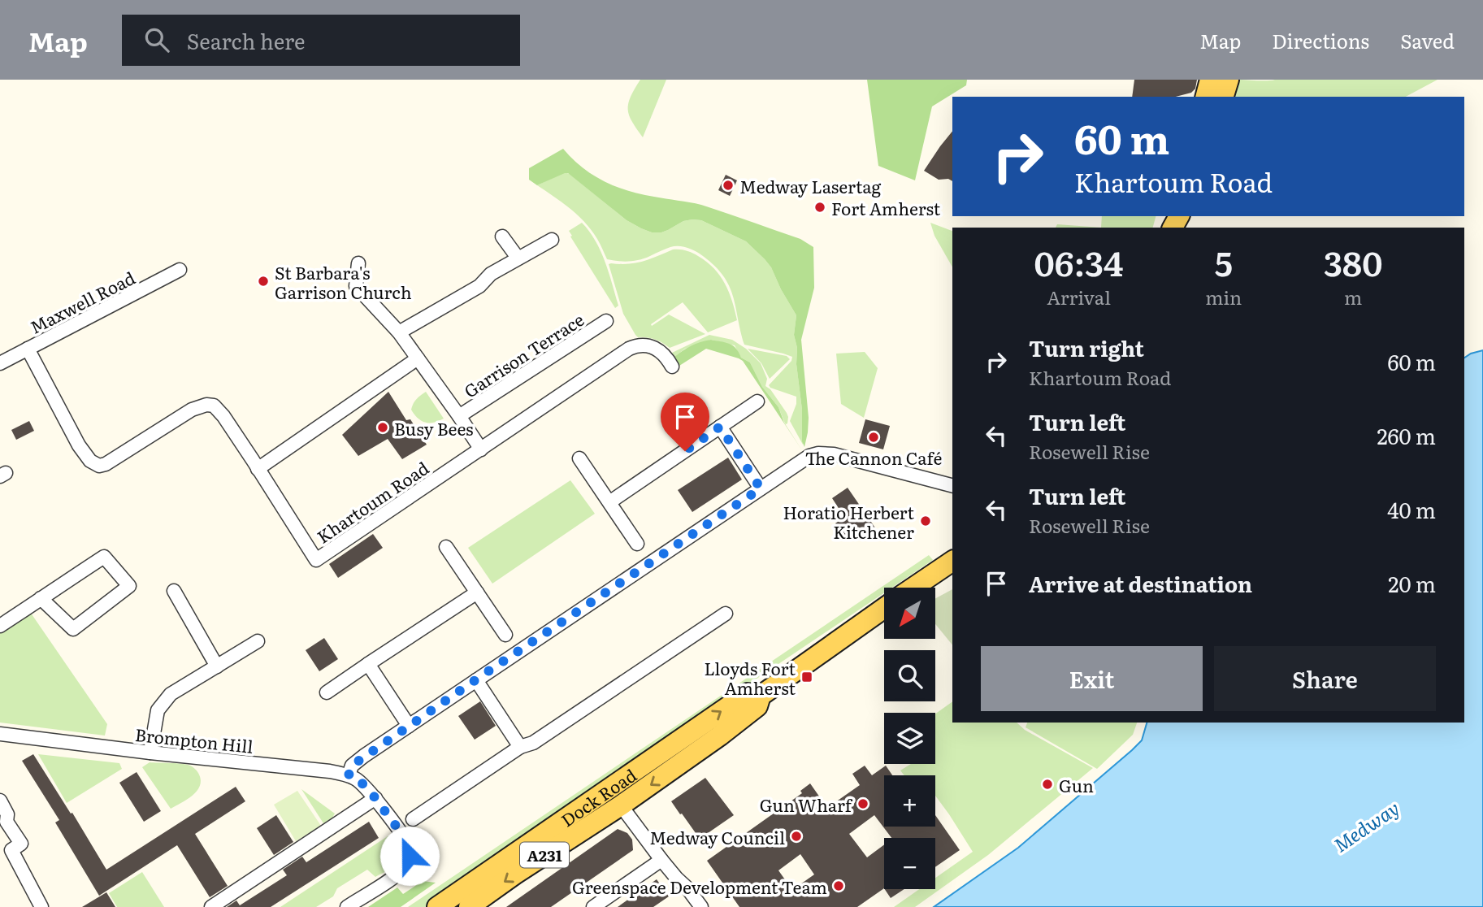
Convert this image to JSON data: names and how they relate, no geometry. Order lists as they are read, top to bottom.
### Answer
{
  "streets": {
    "main road": ["Dock Road", "A231"],
    "street": [
      "Maxwell Road",
      "Garrison Terrace",
      "Khartoum Road",
      "Brompton Hill"
    ]
  },
  "crossings": [
    ["Maxwell Road", "Khartoum Road"]
  ],
  "water": ["Medway"],
  "places": {
    "other": [
      "Medway Lasertag",
      "Fort Amherst",
      "St Barbara's Garrison Church",
      "Busy Bees",
      "The Cannon Café",
      "Horatio Herbert Kitchener",
      "Gun",
      "Gun Wharf",
      "Medway Council",
      "Greenspace Development Team"
    ],
    "transit": ["Lloyds Fort Amherst"]
  },
  "north": "bottom left",
  "page": {
    "header": "Map",
    "search": "Search here",
    "nav": ["Map", "Directions", "Saved"],
    "turn": ["60 m", "Khartoum Road"],
    "eta": [
      "06:34",
      "Arrival",
      "5",
      "min",
      "380",
      "m"
    ],
    "list": [
      {
        "name": "Turn right",
        "note": "Khartoum Road",
        "value": "60 m"
      },
      {
        "name": "Turn left",
        "note": "Rosewell Rise",
        "value": "260 m"
      },
      {
        "name": "Turn left",
        "note": "Rosewell Rise",
        "value": "40 m"
      },
      {
        "name": "Arrive at destination",
        "value": "20 m"
      }
    ],
    "map_buttons": ["+", "−"],
    "buttons": ["Exit", "Share"]
  }
}
